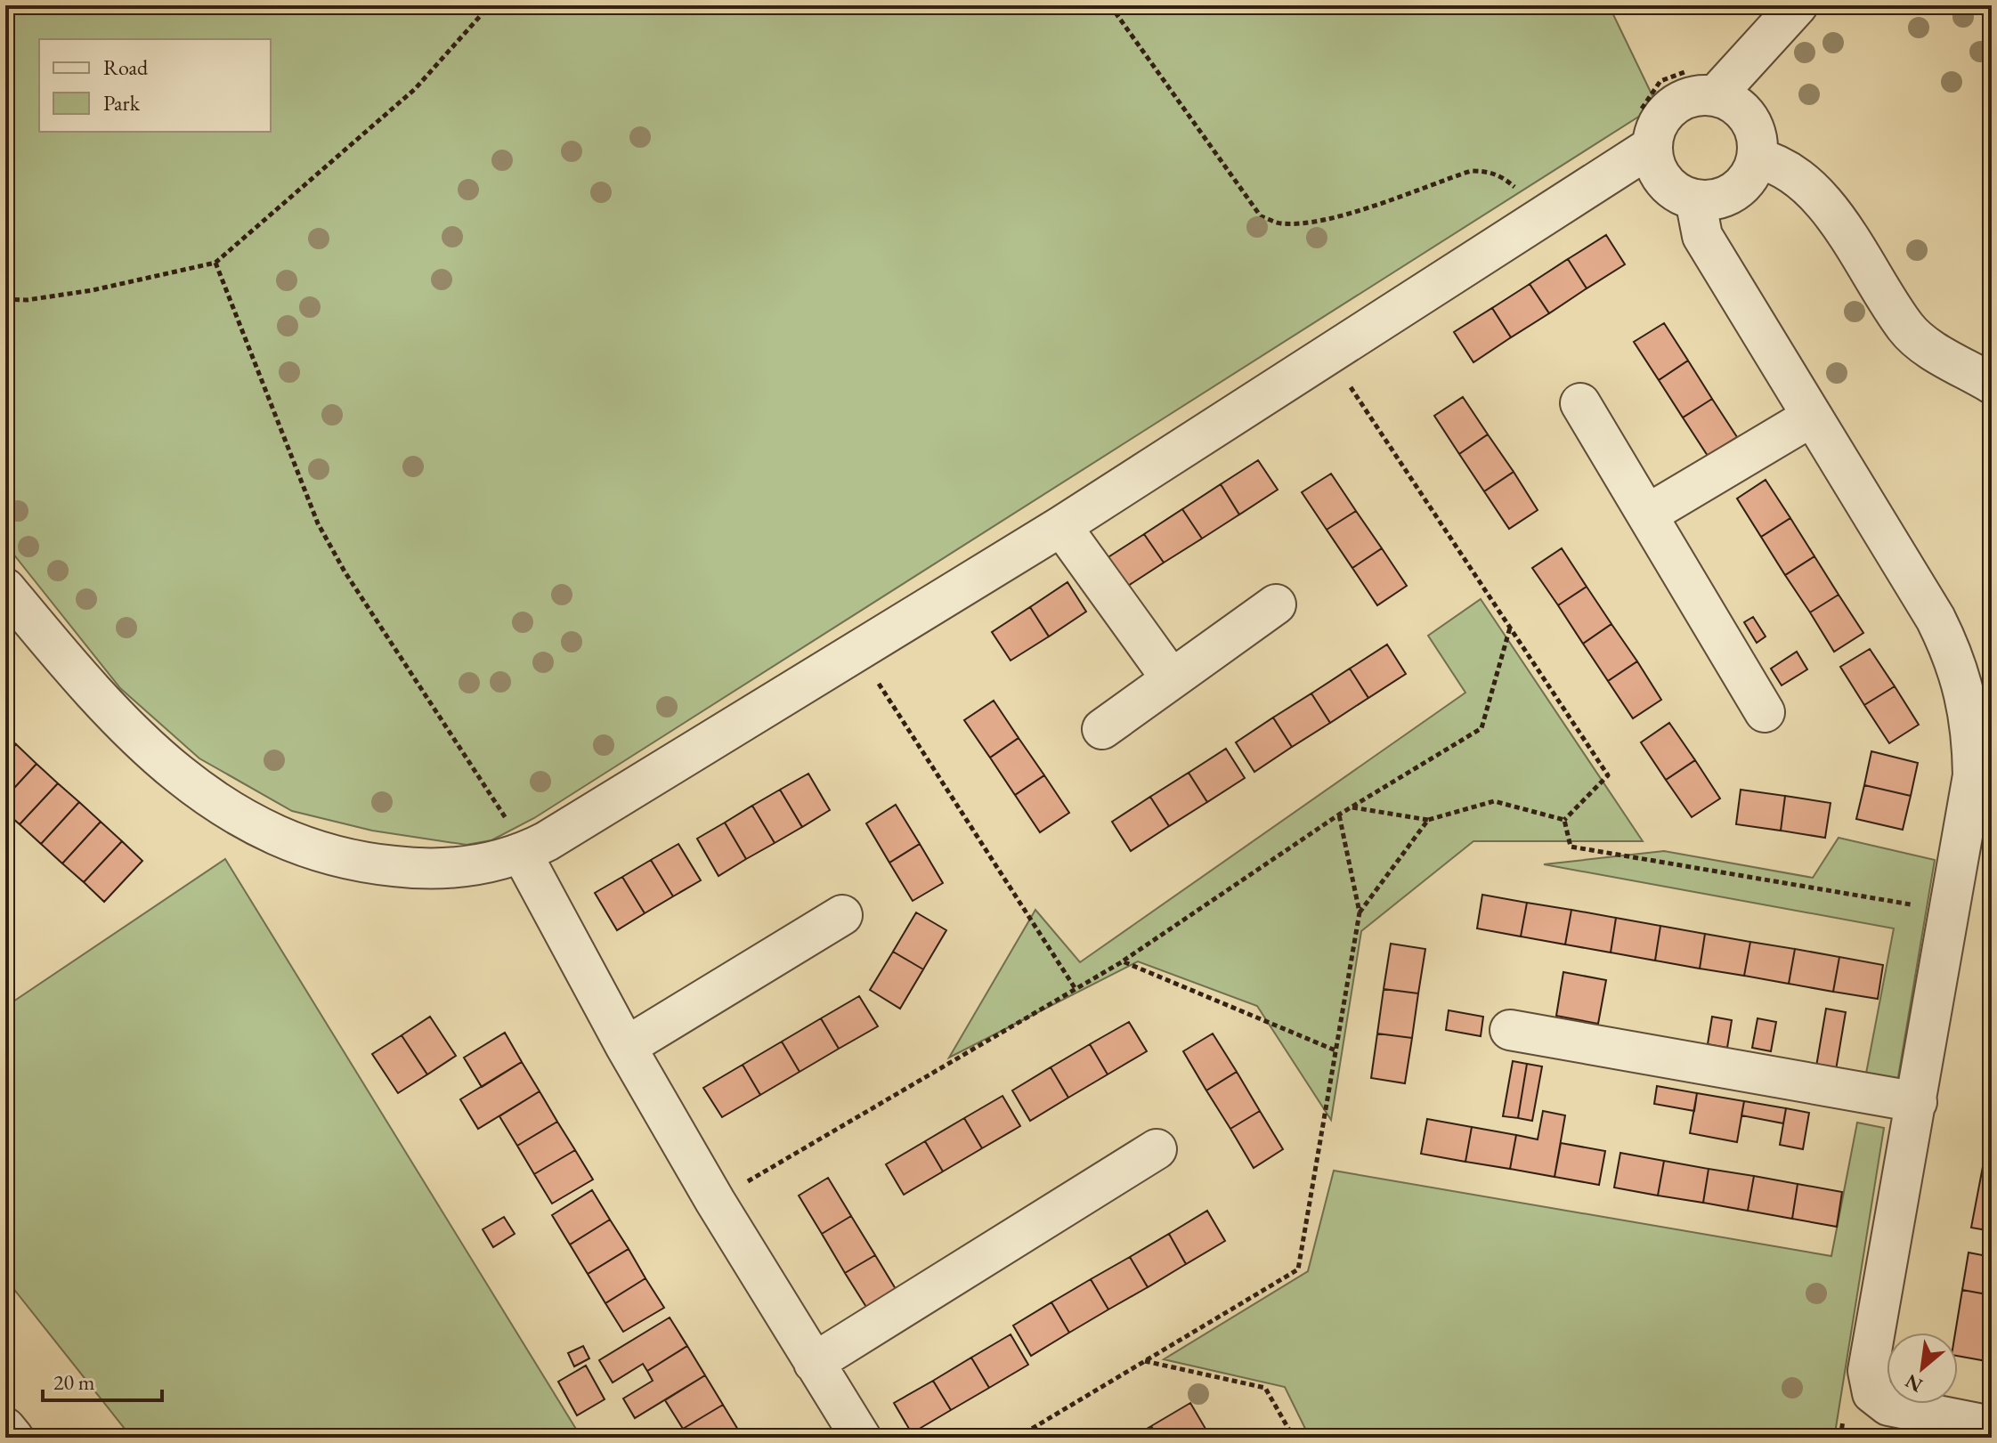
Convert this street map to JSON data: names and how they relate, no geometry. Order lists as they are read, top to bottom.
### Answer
{
  "legend": ["Road", "Park"],
  "scale_bar": "20 m",
  "north": "bottom left"
}
